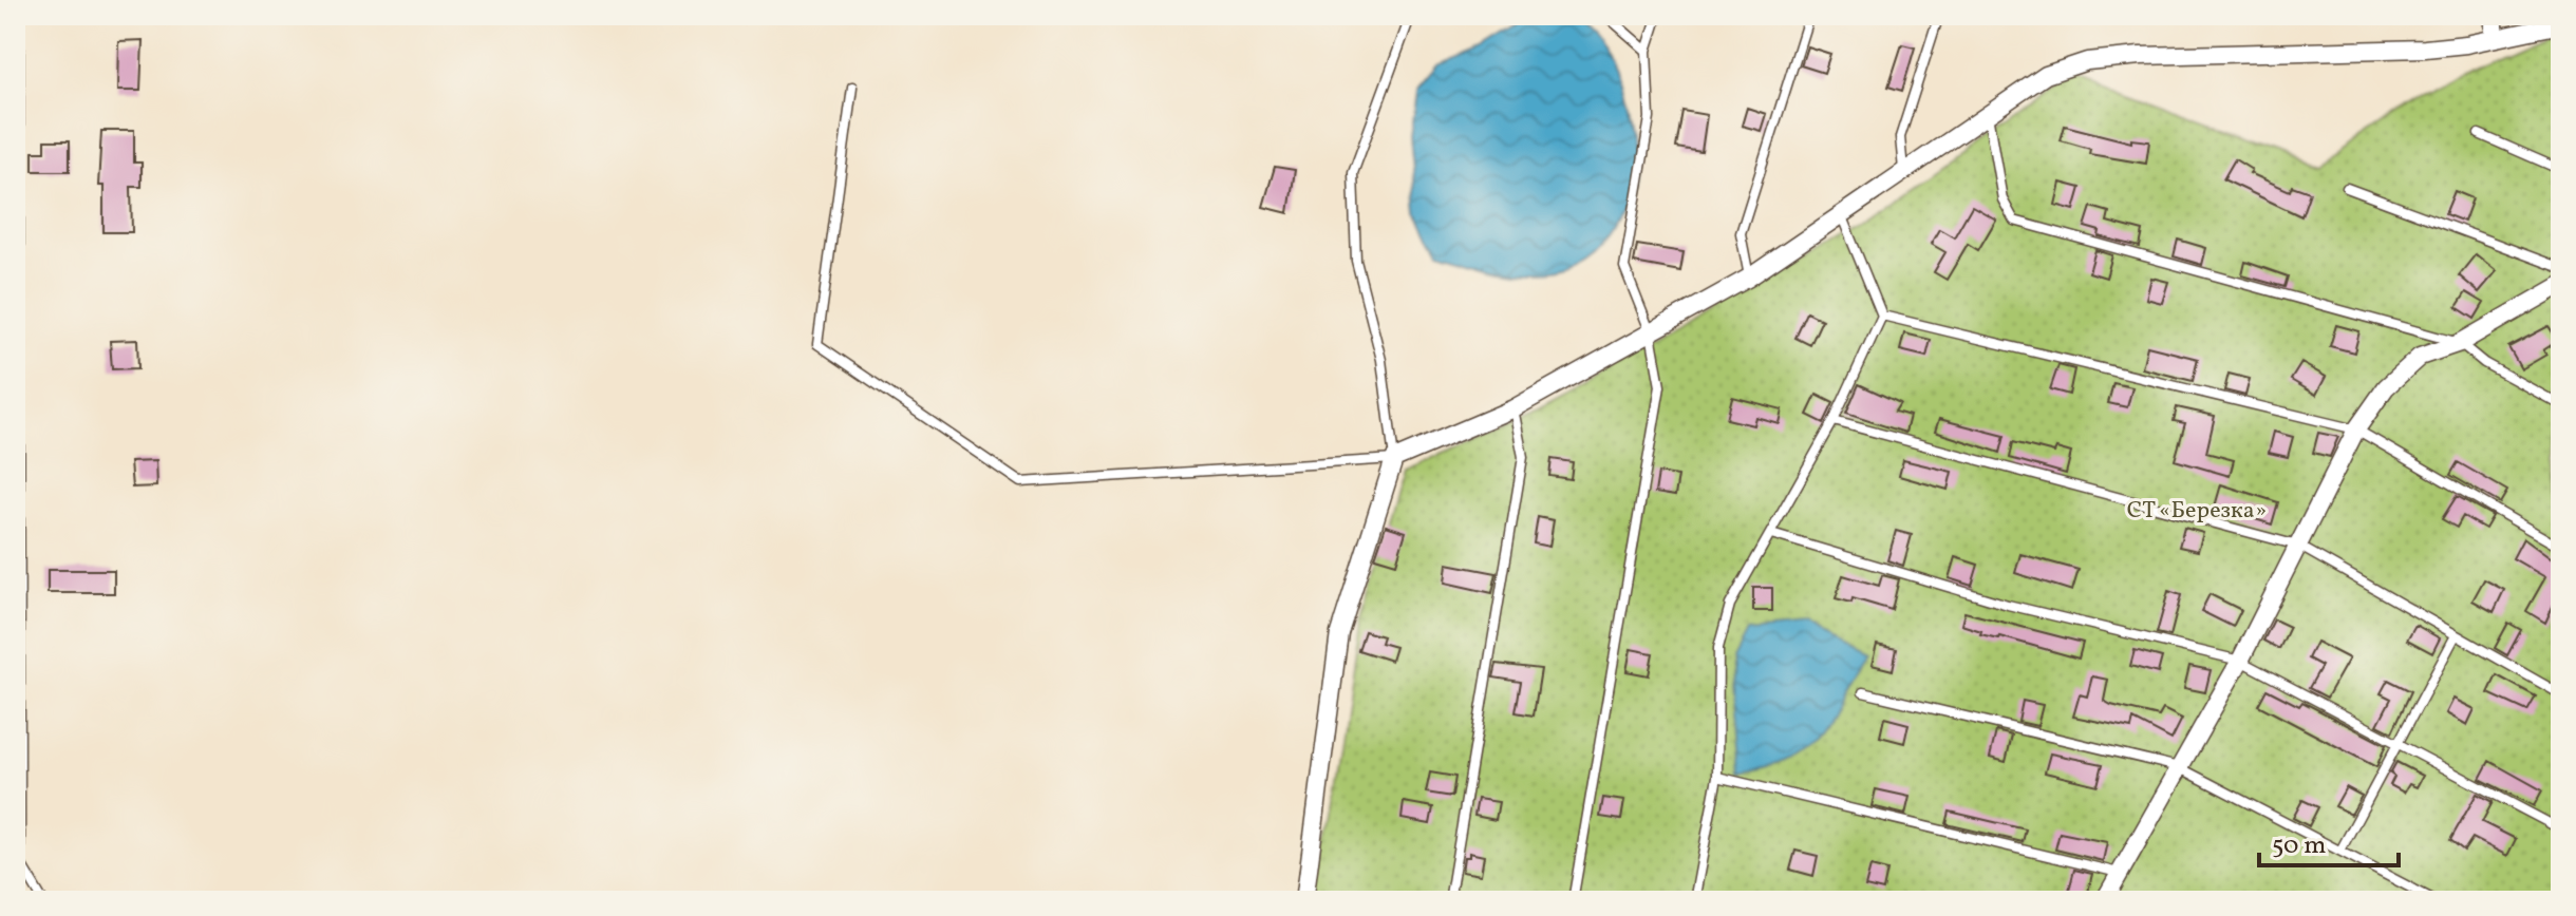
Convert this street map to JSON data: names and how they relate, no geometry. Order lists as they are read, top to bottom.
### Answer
{
  "parks": ["СТ «Березка»"],
  "scale_bar": "50 m"
}
